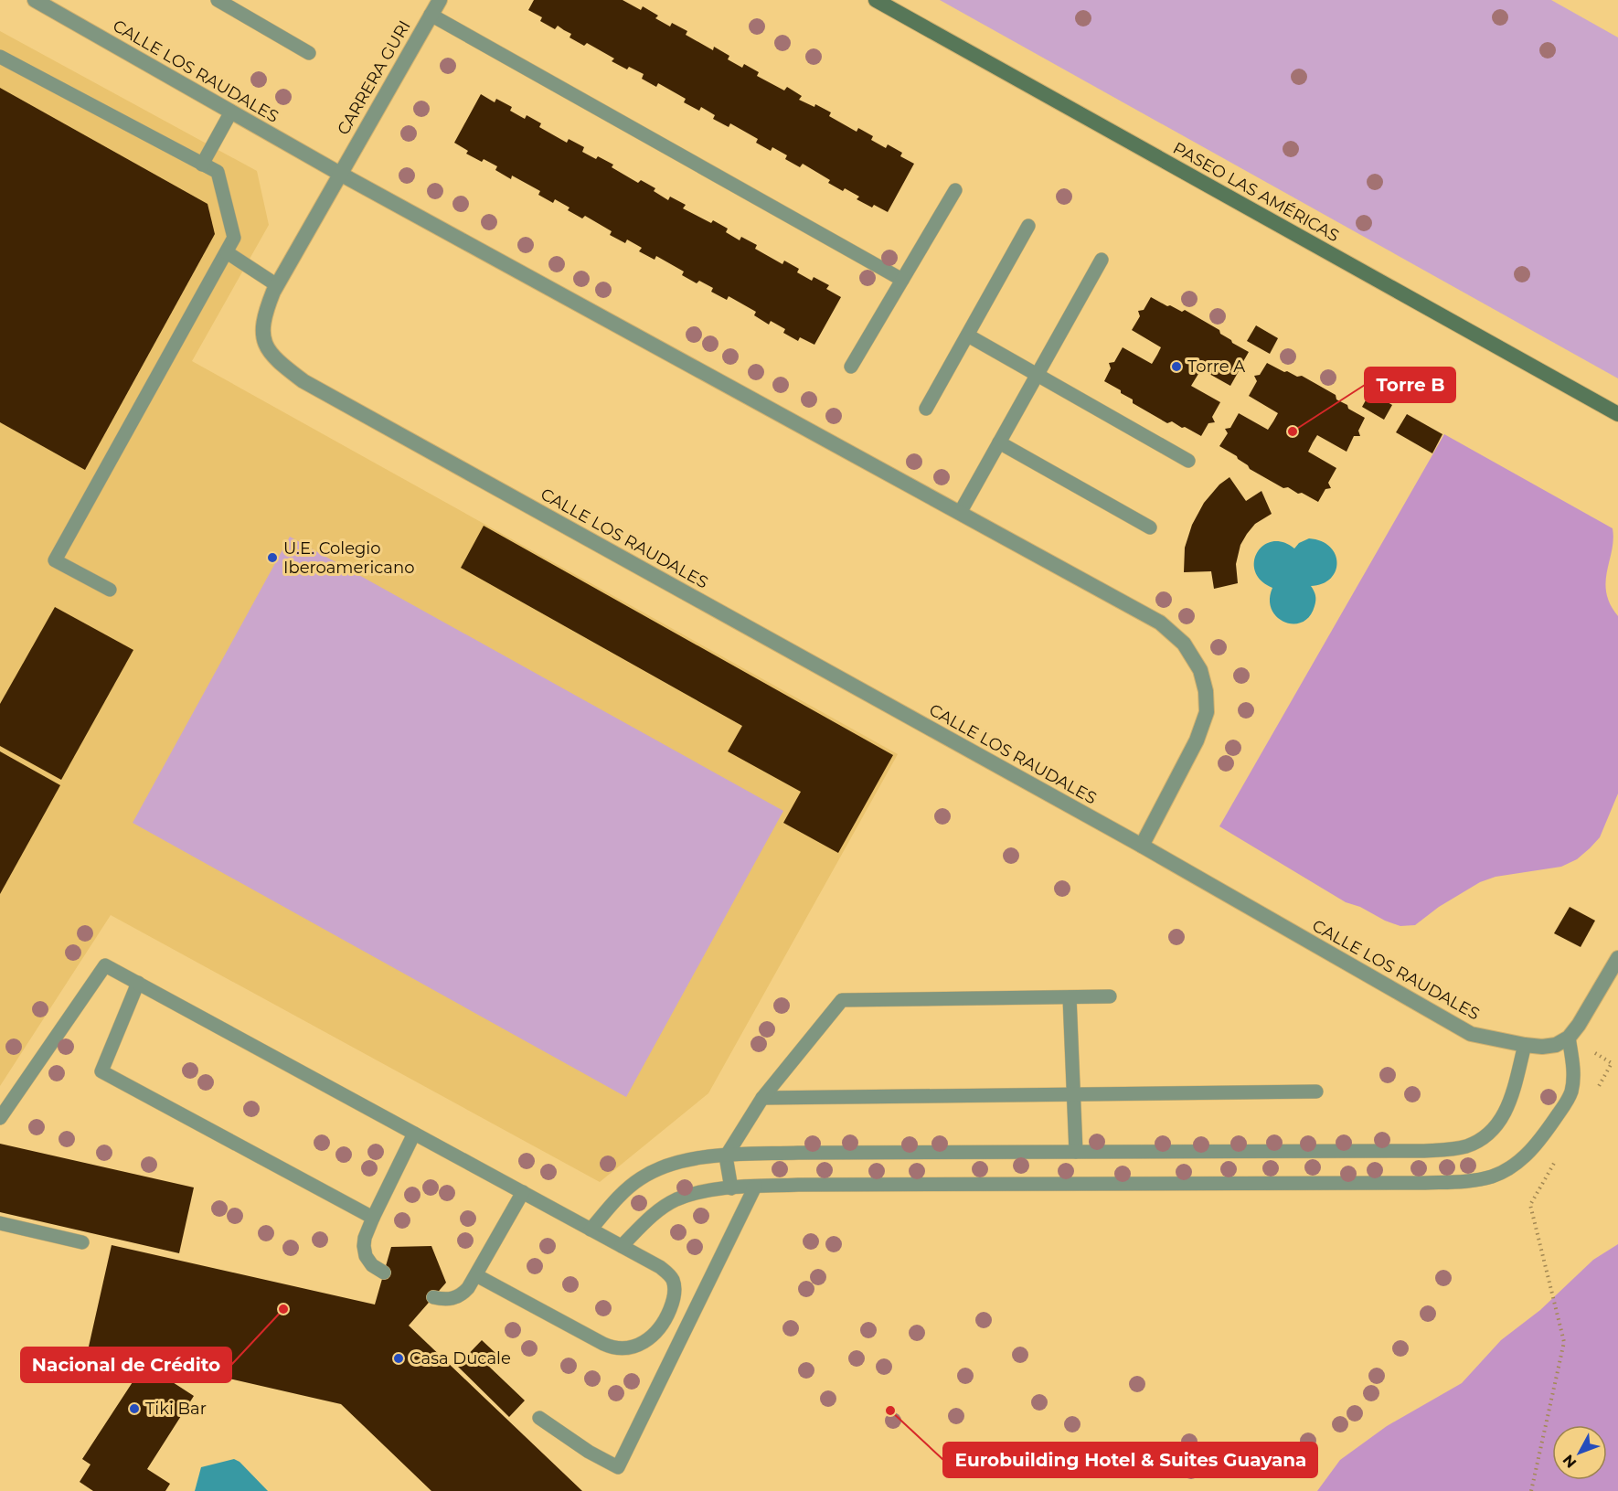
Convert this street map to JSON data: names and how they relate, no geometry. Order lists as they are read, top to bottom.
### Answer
{
  "streets": {
    "main road": ["PASEO LAS AMÉRICAS"],
    "street": ["CALLE LOS RAUDALES", "CARRERA GURI"]
  },
  "crossings": [
    ["CALLE LOS RAUDALES", "CARRERA GURI"]
  ],
  "places": [
    "Torre A",
    "Torre B",
    "U.E. Colegio Iberoamericano",
    "Nacional de Crédito",
    "Casa Ducale",
    "Tiki Bar",
    "Eurobuilding Hotel & Suites Guayana"
  ],
  "north": "bottom left"
}
